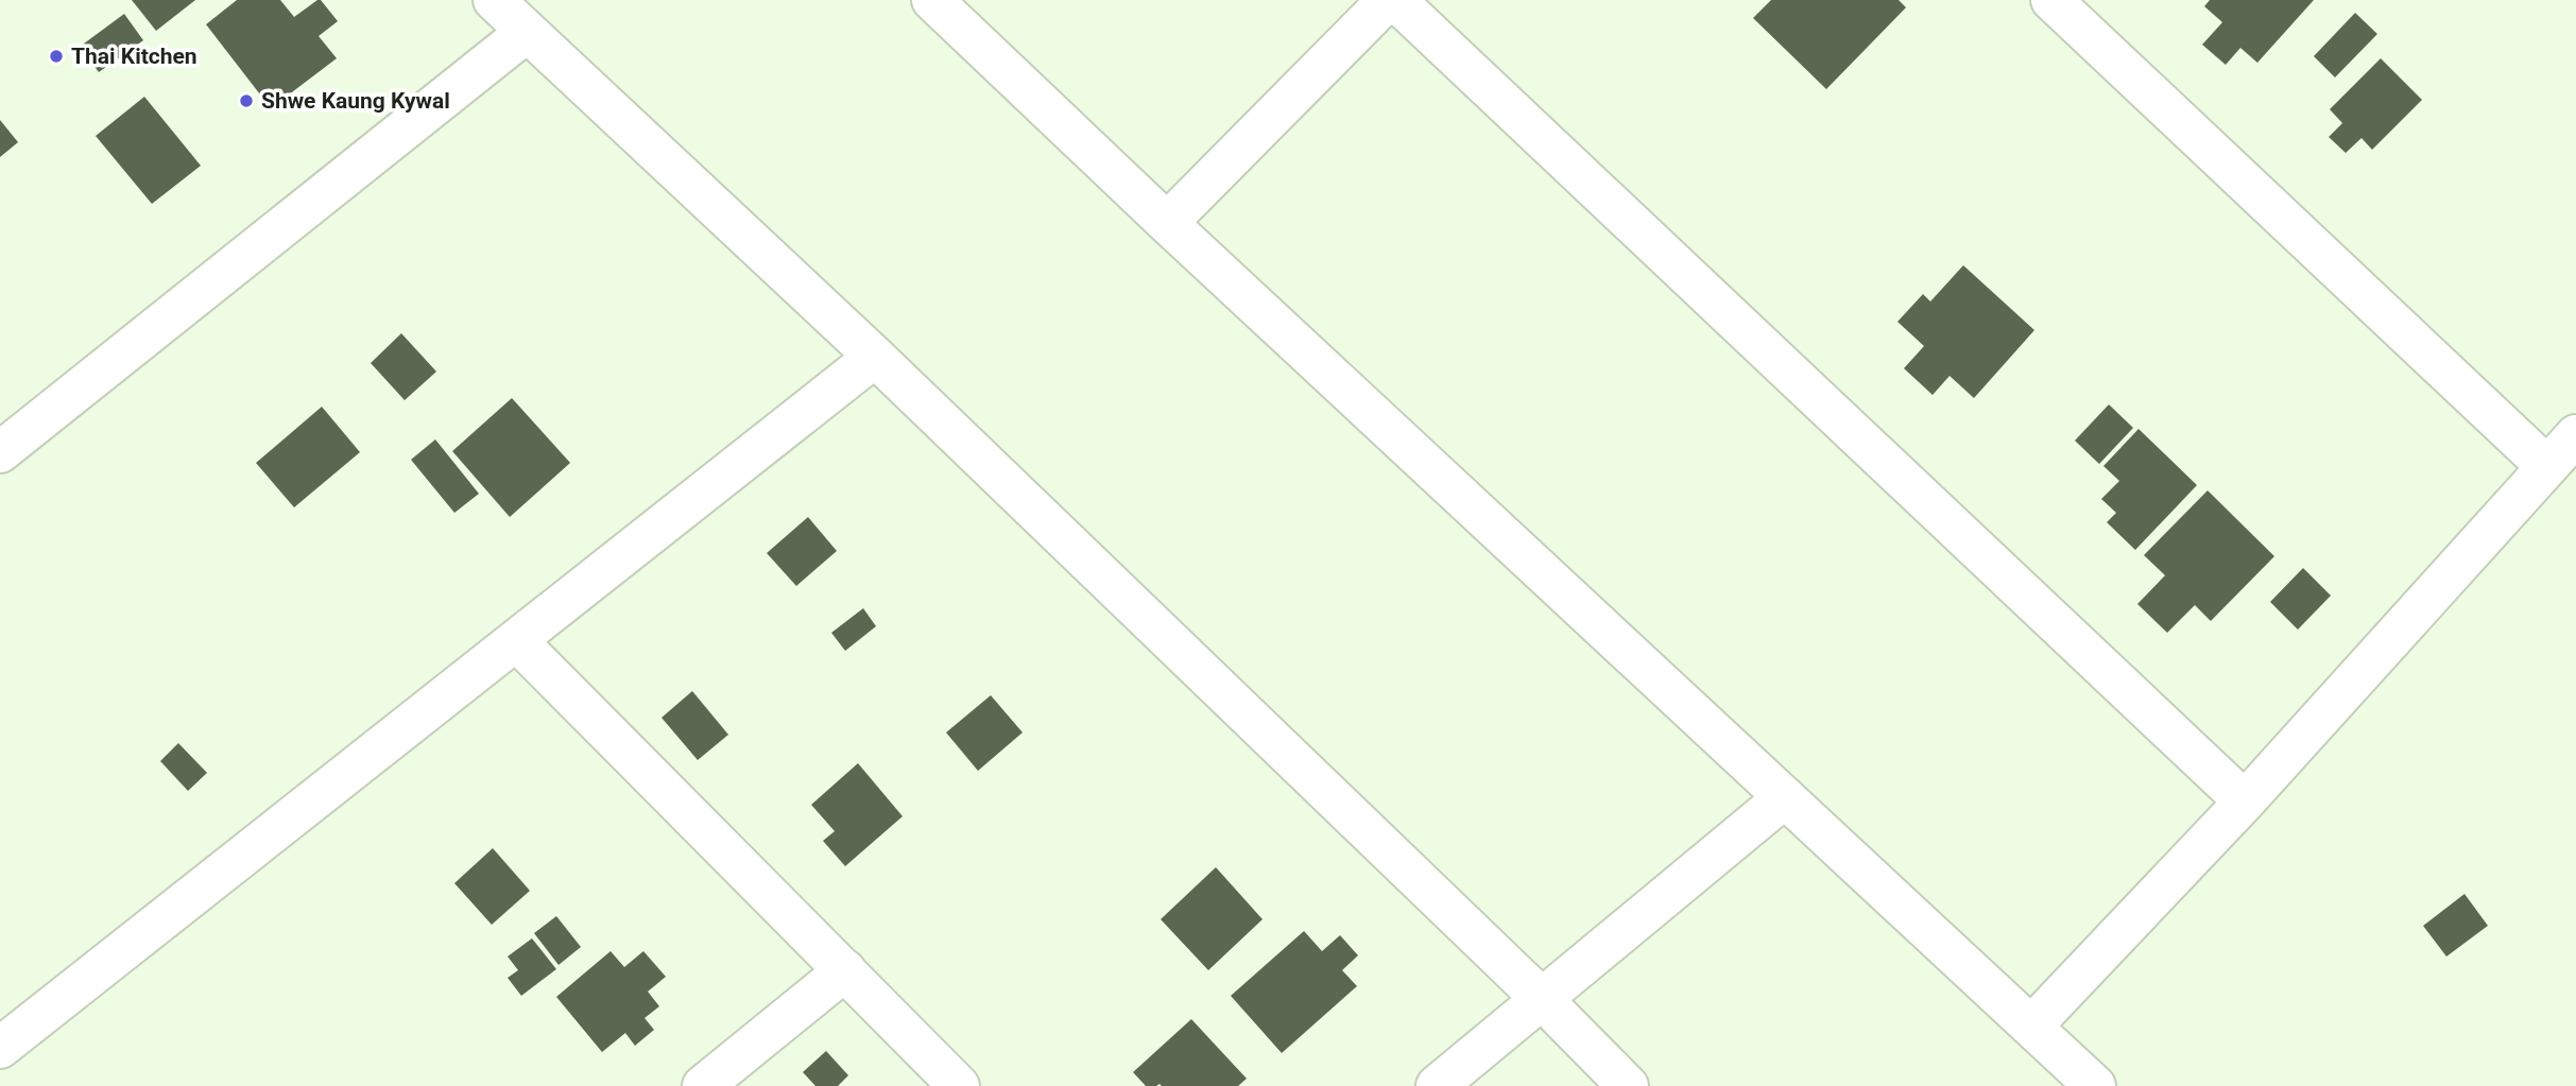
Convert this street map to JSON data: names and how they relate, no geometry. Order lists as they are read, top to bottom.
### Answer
{
  "places": ["Thai Kitchen", "Shwe Kaung Kywal"]
}
